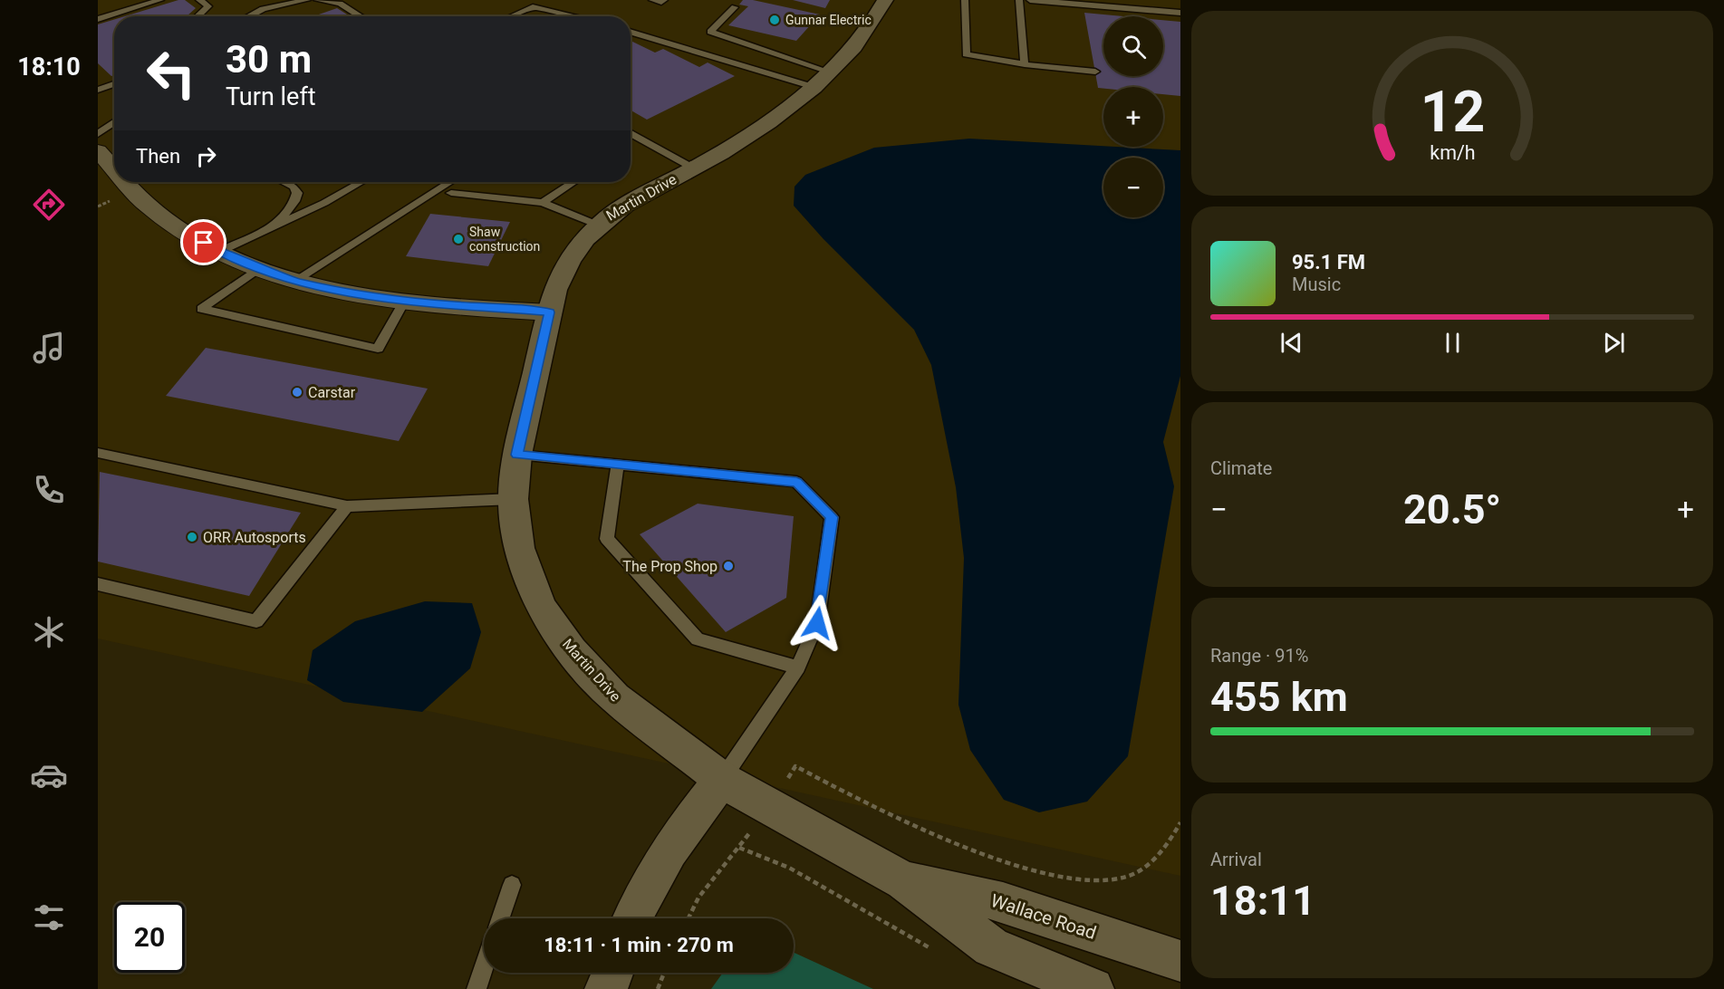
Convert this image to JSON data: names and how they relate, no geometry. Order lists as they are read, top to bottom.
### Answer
{
  "streets": {
    "street": ["Martin Drive", "Wallace Road"]
  },
  "crossings": [
    ["Martin Drive", "Wallace Road"]
  ],
  "places": [
    "Gunnar Electric",
    "Shaw construction",
    "Carstar",
    "ORR Autosports",
    "The Prop Shop"
  ],
  "page": {
    "tabs": "18:10",
    "map_buttons": ["+", "−"],
    "turn": ["30 m", "Turn left"],
    "then": "Then",
    "song": ["95.1 FM", "Music"],
    "tile": [
      "Climate",
      ["Range · 91%", "455 km"],
      ["Arrival", "18:11"]
    ],
    "heat": ["−", "20.5°", "+"],
    "limit": "20",
    "trip": "18:11 · 1 min · 270 m",
    "gauge": ["12", "km/h"]
  }
}
